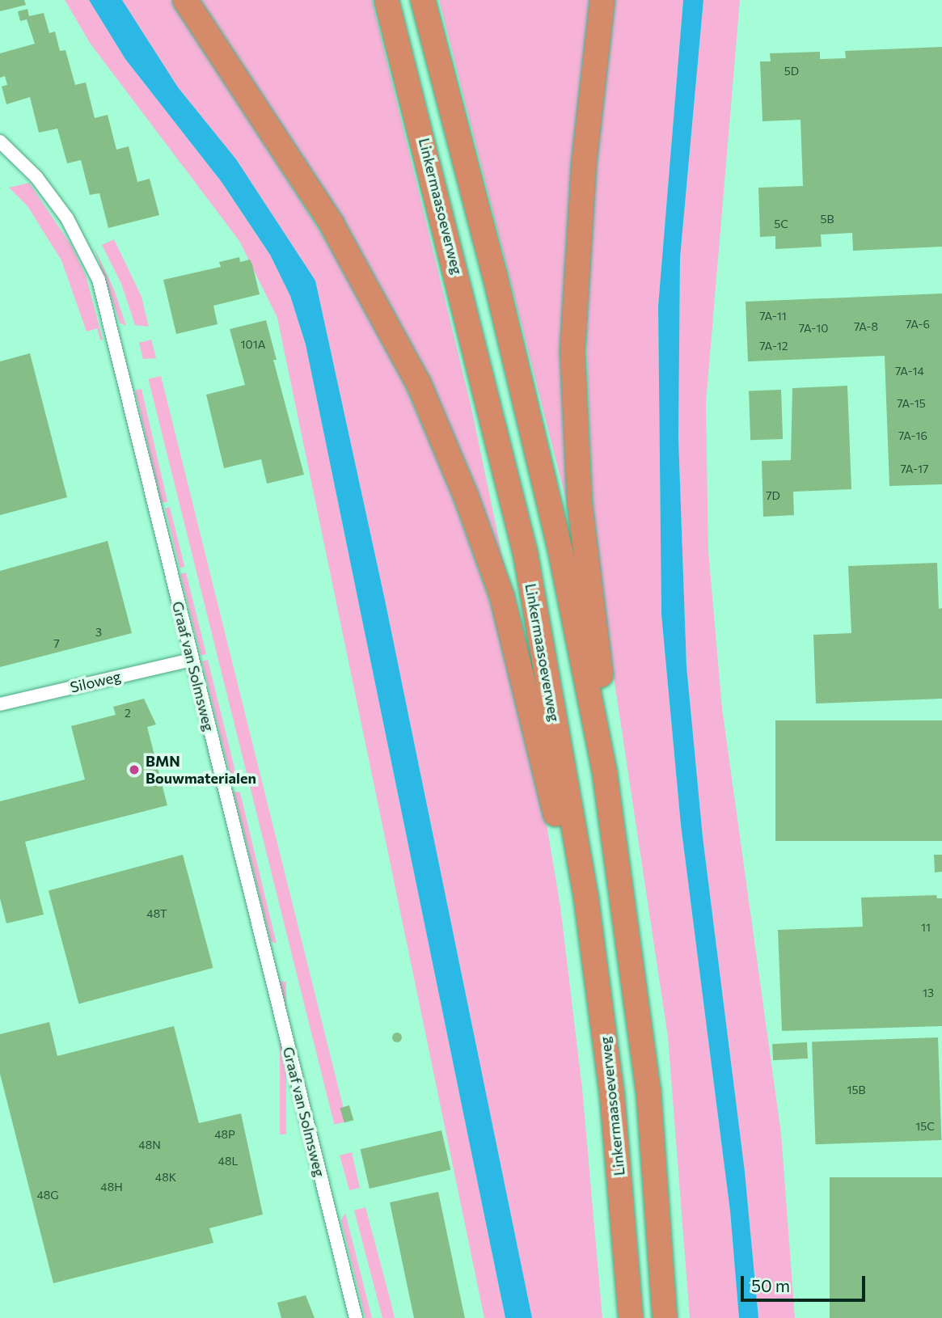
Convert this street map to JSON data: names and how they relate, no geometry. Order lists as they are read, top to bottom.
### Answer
{
  "streets": {
    "highway": ["Linkermaasoeverweg"],
    "street": ["Graaf van Solmsweg", "Siloweg"]
  },
  "crossings": [
    ["Graaf van Solmsweg", "Siloweg"]
  ],
  "places": ["BMN Bouwmaterialen"],
  "house_numbers": [
    "5D",
    "5B",
    "5C",
    "7A-11",
    "7A-6",
    "7A-8",
    "7A-10",
    "101A",
    "7A-12",
    "7A-14",
    "7A-15",
    "7A-16",
    "7A-17",
    "7D",
    "3",
    "7",
    "2",
    "48T",
    "11",
    "13",
    "15B",
    "15C",
    "48P",
    "48N",
    "48L",
    "48K",
    "48H",
    "48G"
  ],
  "scale_bar": "50 m"
}
